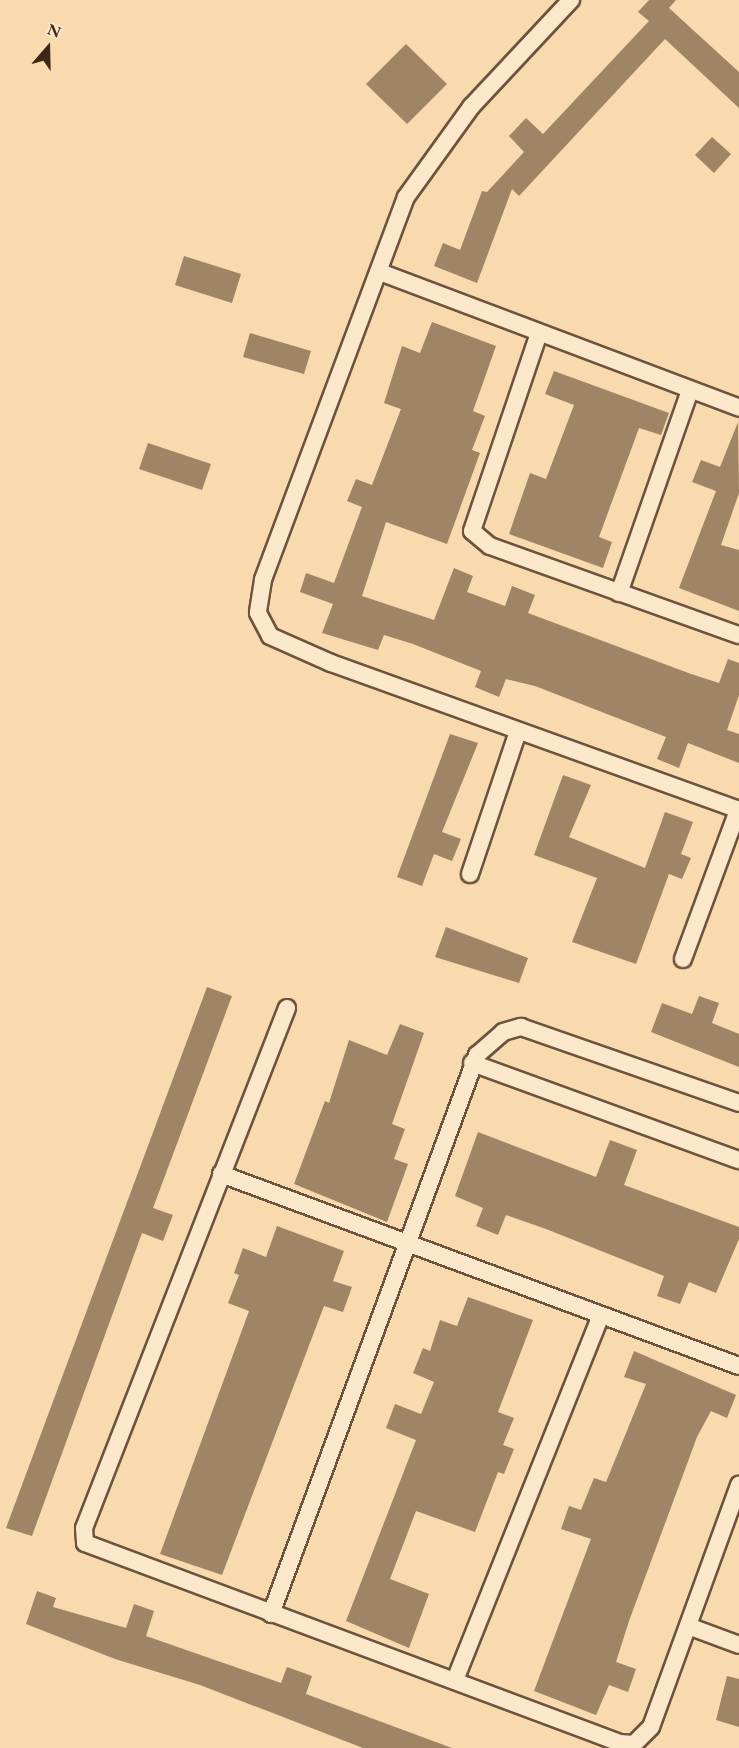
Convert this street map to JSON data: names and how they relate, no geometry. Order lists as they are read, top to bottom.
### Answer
{
  "north": "top"
}
